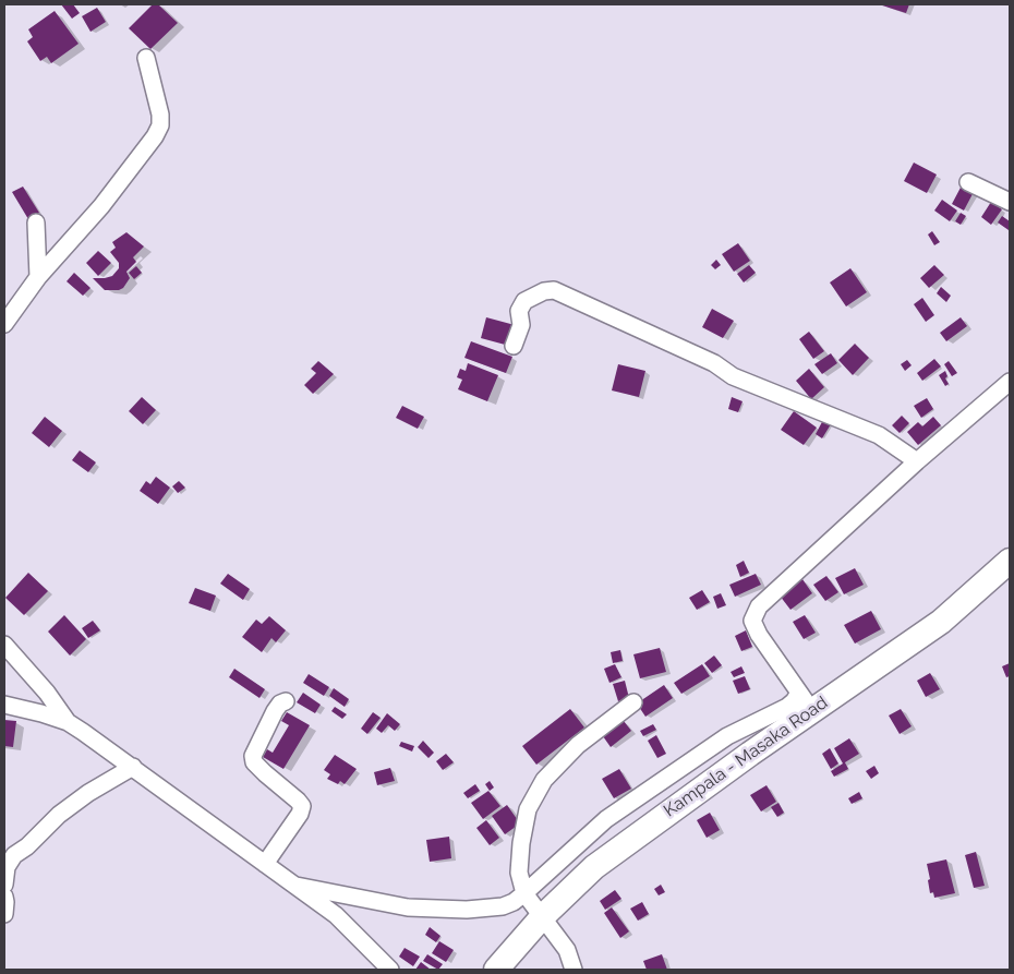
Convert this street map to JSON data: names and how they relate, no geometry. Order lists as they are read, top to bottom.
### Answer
{
  "streets": {
    "main road": ["Kampala - Masaka Road"]
  }
}
